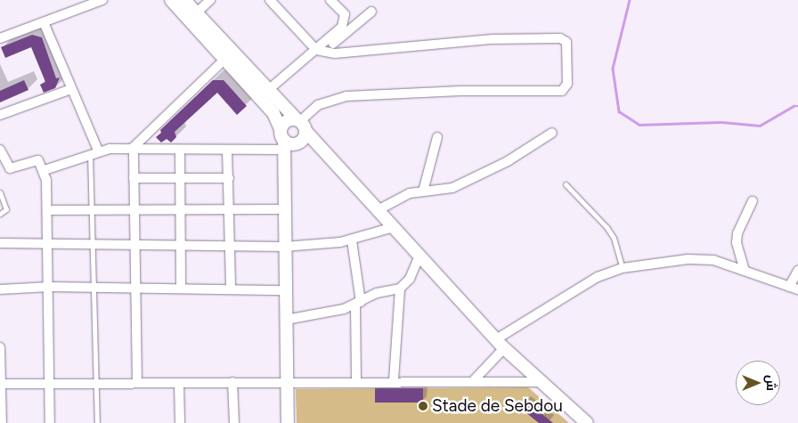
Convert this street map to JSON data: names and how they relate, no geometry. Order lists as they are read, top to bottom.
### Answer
{
  "places": ["Stade de Sebdou"],
  "north": "right"
}
